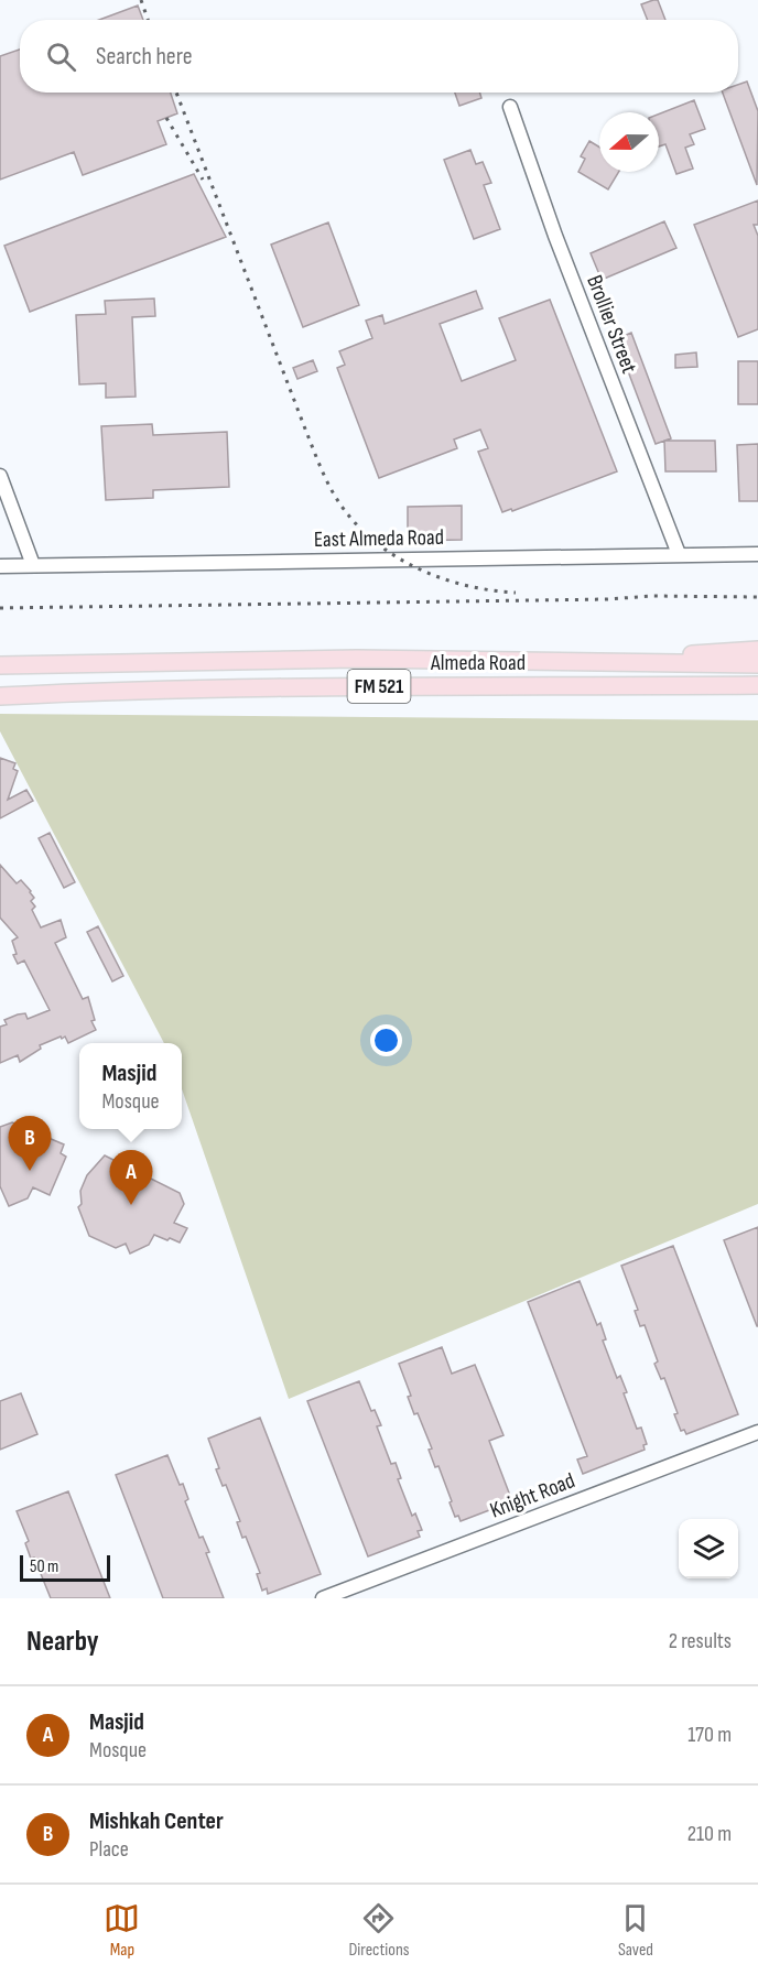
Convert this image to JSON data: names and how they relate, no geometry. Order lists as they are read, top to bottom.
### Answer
{
  "streets": {
    "main road": ["Almeda Road", "FM 521"],
    "street": ["Brollier Street", "East Almeda Road", "Knight Road"]
  },
  "crossings": [
    ["Brollier Street", "East Almeda Road"]
  ],
  "scale_bar": "50 m",
  "north": "left",
  "page": {
    "search": "Search here",
    "popup": ["Masjid", "Mosque"],
    "pins": ["B", "A"],
    "scale": "50 m",
    "heading": ["Nearby", "2 results"],
    "list": [
      {
        "mark": "A",
        "name": "Masjid",
        "note": "Mosque",
        "value": "170 m"
      },
      {
        "mark": "B",
        "name": "Mishkah Center",
        "note": "Place",
        "value": "210 m"
      }
    ],
    "nav": ["Map", "Directions", "Saved"]
  }
}
